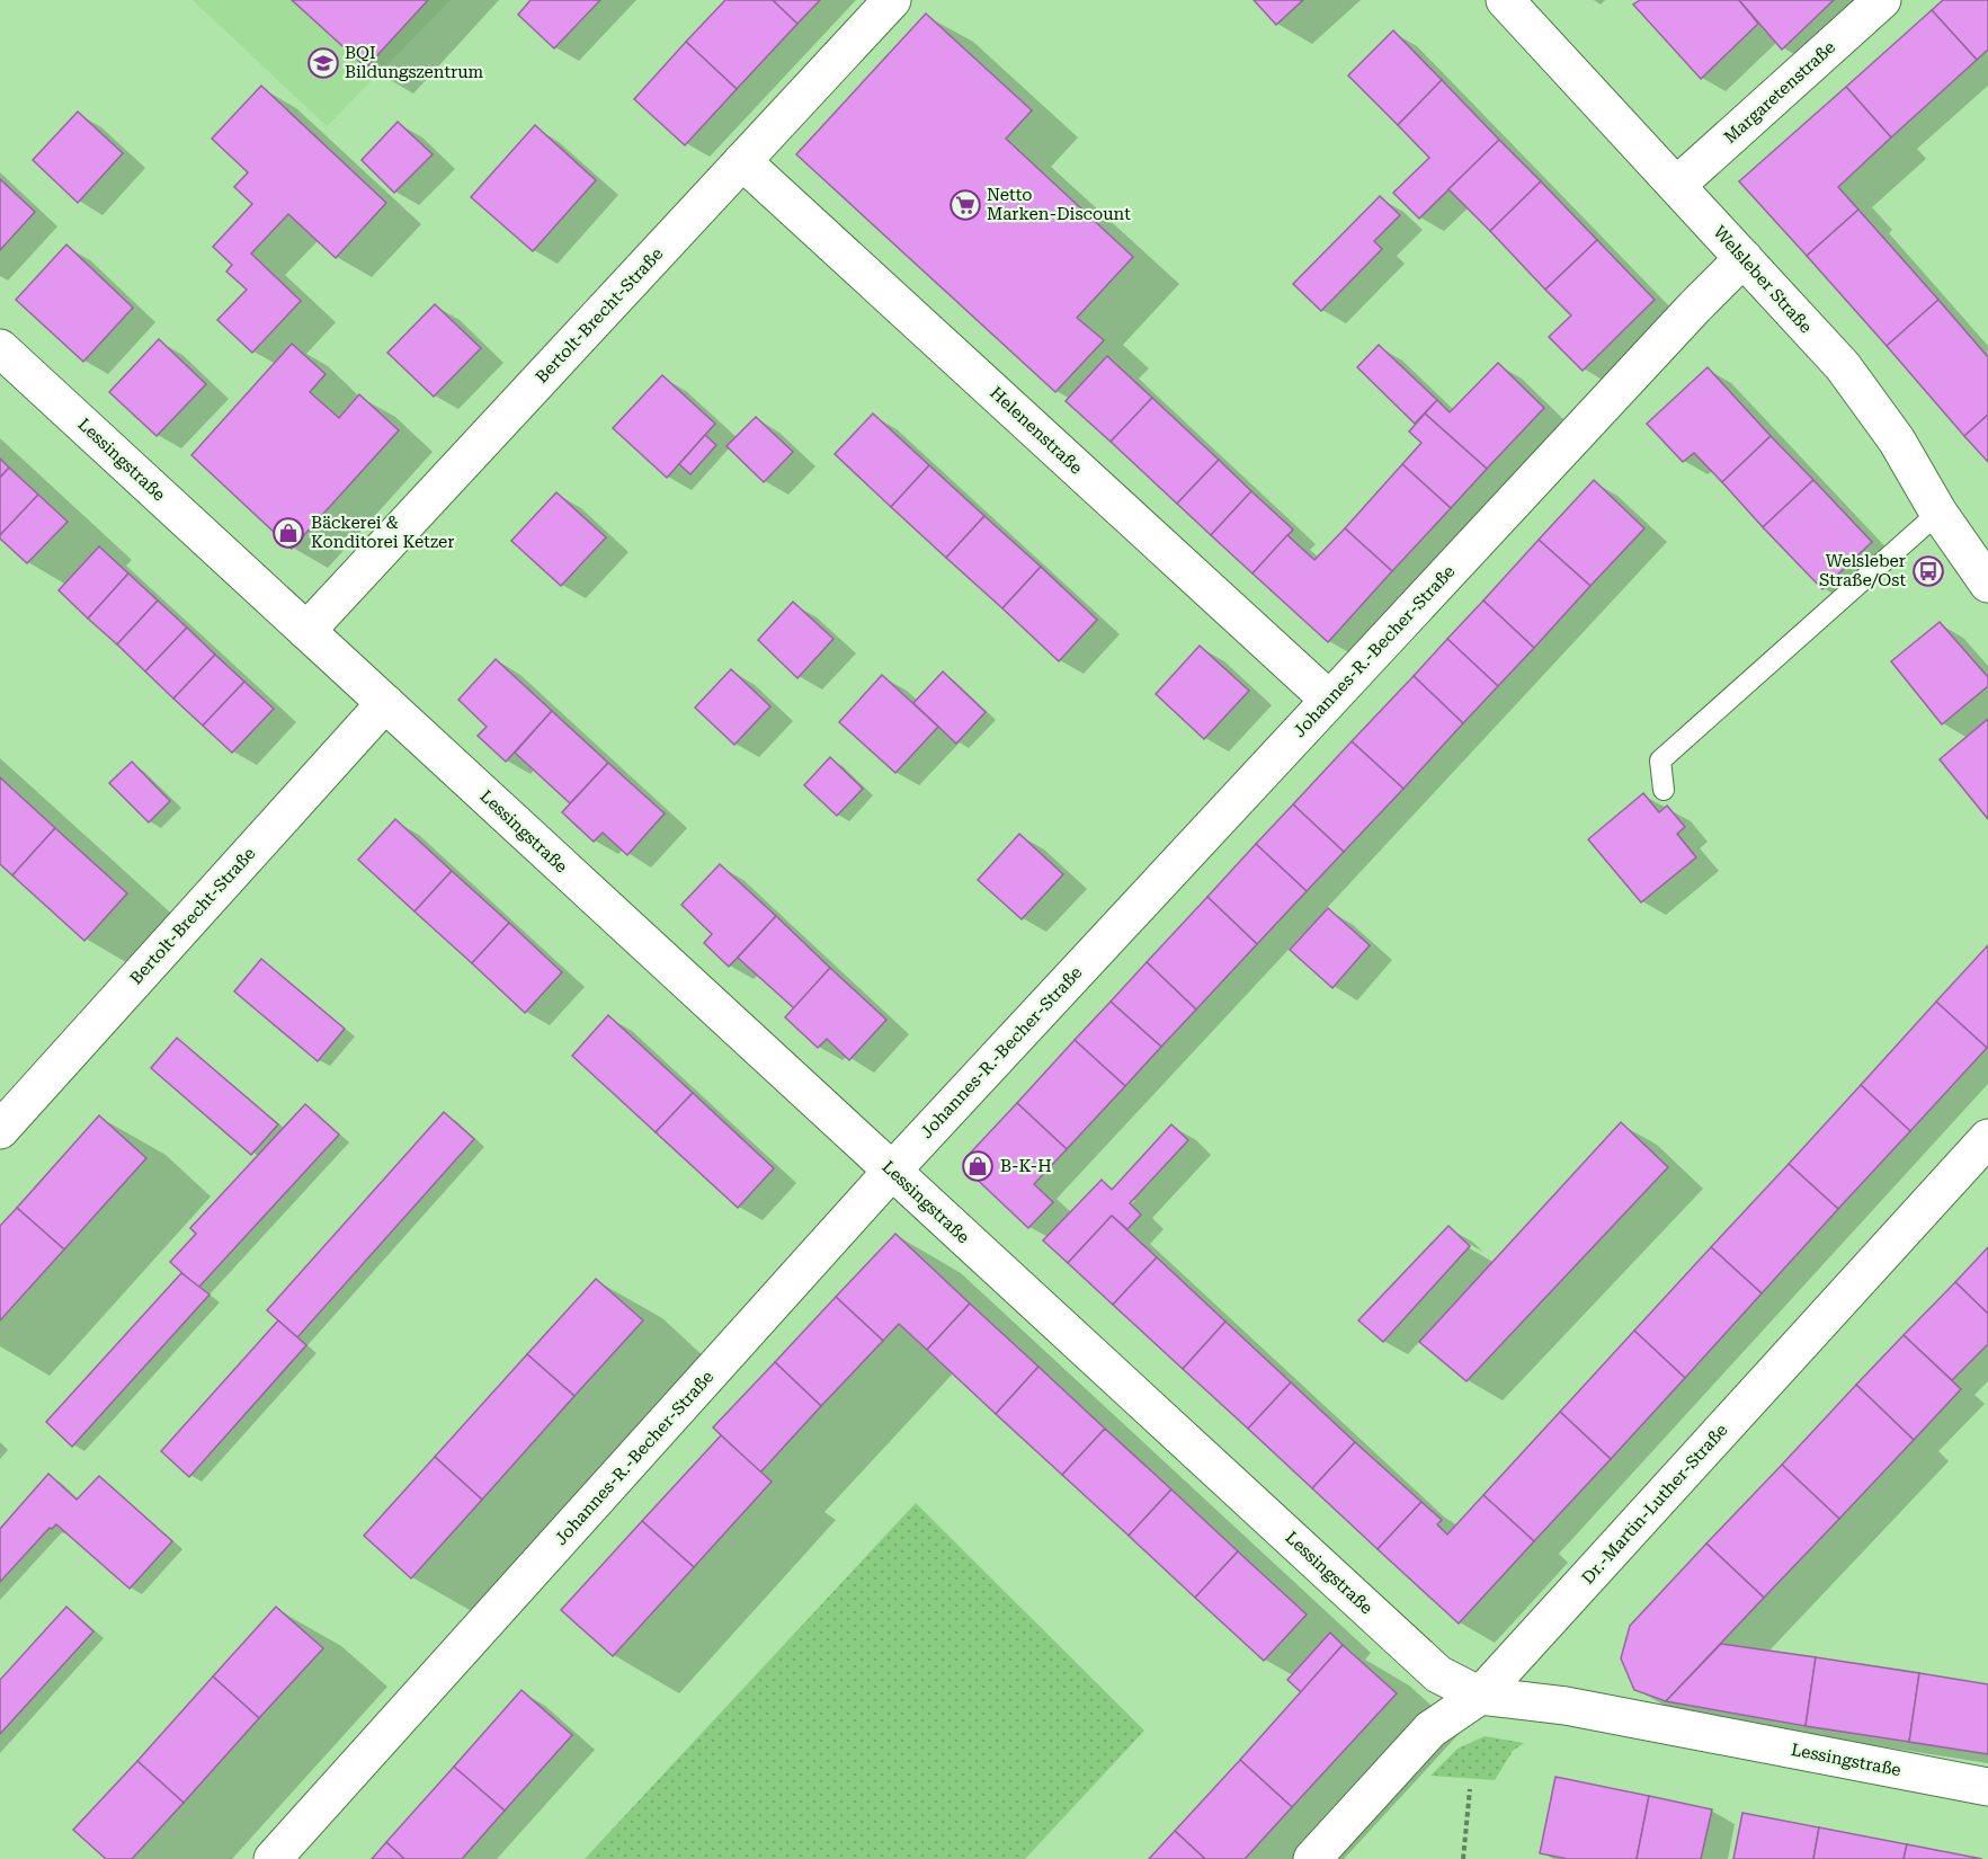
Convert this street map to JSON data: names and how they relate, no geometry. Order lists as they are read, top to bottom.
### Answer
{
  "streets": {
    "street": [
      "Margaretenstraße",
      "Welsleber Straße",
      "Bertolt-Brecht-Straße",
      "Helenenstraße",
      "Lessingstraße",
      "Johannes-R.-Becher-Straße",
      "Dr.-Martin-Luther-Straße"
    ]
  },
  "crossings": [
    ["Margaretenstraße", "Welsleber Straße"],
    ["Welsleber Straße", "Johannes-R.-Becher-Straße"],
    ["Bertolt-Brecht-Straße", "Helenenstraße"],
    ["Bertolt-Brecht-Straße", "Lessingstraße"],
    ["Helenenstraße", "Johannes-R.-Becher-Straße"],
    ["Lessingstraße", "Johannes-R.-Becher-Straße"],
    ["Lessingstraße", "Dr.-Martin-Luther-Straße"]
  ],
  "places": {
    "school or university": ["BQI Bildungszentrum"],
    "supermarket": ["Netto Marken-Discount"],
    "shop": ["Bäckerei & Konditorei Ketzer", "B-K-H"],
    "bus stop": ["Welsleber Straße/Ost"]
  }
}
